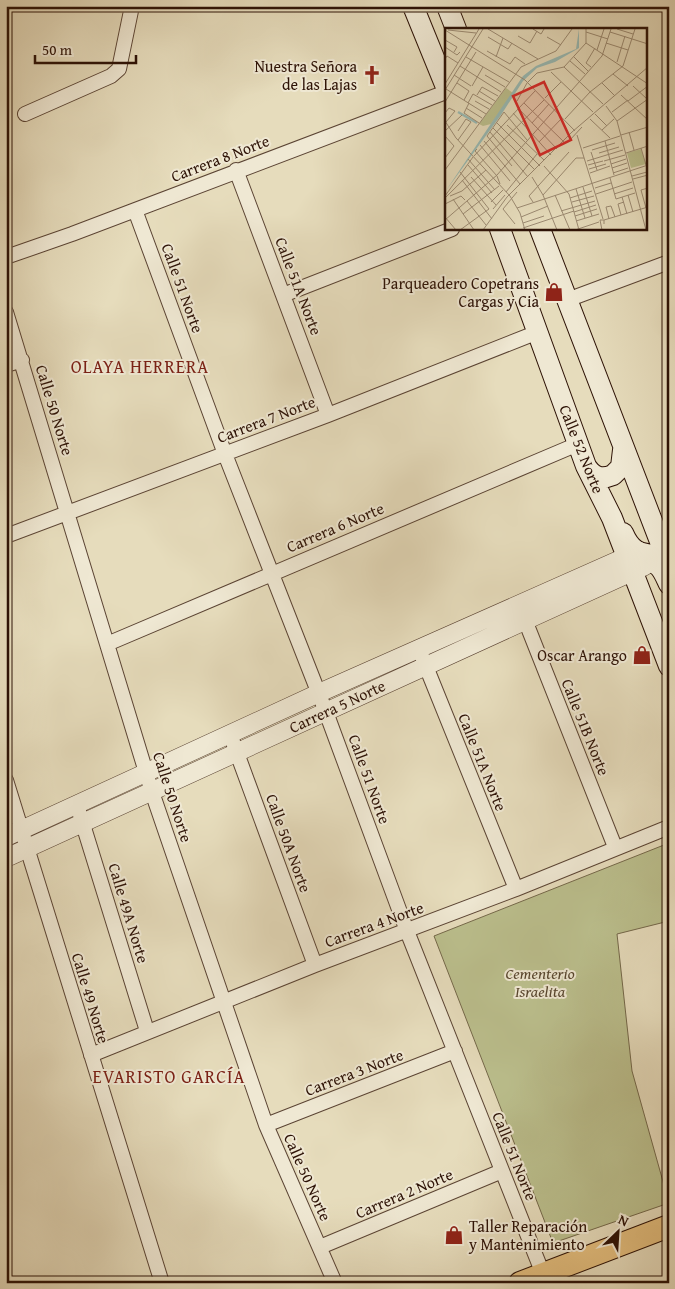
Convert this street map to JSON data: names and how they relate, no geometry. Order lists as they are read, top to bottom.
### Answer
{
  "streets": {
    "main road": ["Calle 52 Norte"],
    "street": [
      "Carrera 8 Norte",
      "Calle 51A Norte",
      "Calle 51 Norte",
      "Calle 50 Norte",
      "Carrera 7 Norte",
      "Carrera 6 Norte",
      "Carrera 5 Norte",
      "Calle 51B Norte",
      "Calle 50A Norte",
      "Calle 49A Norte",
      "Carrera 4 Norte",
      "Calle 49 Norte",
      "Carrera 3 Norte",
      "Carrera 2 Norte"
    ]
  },
  "crossings": [
    ["Carrera 8 Norte", "Calle 51A Norte"],
    ["Carrera 8 Norte", "Calle 51 Norte"],
    ["Calle 51A Norte", "Carrera 7 Norte"],
    ["Calle 51A Norte", "Carrera 5 Norte"],
    ["Calle 51A Norte", "Carrera 4 Norte"],
    ["Calle 51 Norte", "Carrera 7 Norte"],
    ["Calle 51 Norte", "Carrera 6 Norte"],
    ["Calle 51 Norte", "Carrera 5 Norte"],
    ["Calle 51 Norte", "Carrera 4 Norte"],
    ["Calle 51 Norte", "Carrera 3 Norte"],
    ["Calle 51 Norte", "Carrera 2 Norte"],
    ["Calle 50 Norte", "Carrera 7 Norte"],
    ["Calle 50 Norte", "Carrera 6 Norte"],
    ["Calle 50 Norte", "Carrera 5 Norte"],
    ["Calle 50 Norte", "Carrera 4 Norte"],
    ["Calle 50 Norte", "Carrera 3 Norte"],
    ["Calle 50 Norte", "Carrera 2 Norte"],
    ["Carrera 7 Norte", "Calle 52 Norte"],
    ["Calle 52 Norte", "Carrera 6 Norte"],
    ["Calle 52 Norte", "Carrera 5 Norte"],
    ["Carrera 5 Norte", "Calle 51B Norte"],
    ["Carrera 5 Norte", "Calle 50A Norte"],
    ["Carrera 5 Norte", "Calle 49A Norte"],
    ["Carrera 5 Norte", "Calle 49 Norte"],
    ["Calle 51B Norte", "Carrera 4 Norte"],
    ["Calle 50A Norte", "Carrera 4 Norte"],
    ["Calle 49A Norte", "Carrera 4 Norte"],
    ["Carrera 4 Norte", "Calle 49 Norte"]
  ],
  "districts": ["OLAYA HERRERA", "EVARISTO GARCÍA"],
  "parks": ["Cementerio Israelita"],
  "places": {
    "church": ["Nuestra Señora de las Lajas"],
    "shop": ["Parqueadero Copetrans Cargas y Cia", "Oscar Arango", "Taller Reparación y Mantenimiento"]
  },
  "scale_bar": "50 m",
  "north": "top right"
}
